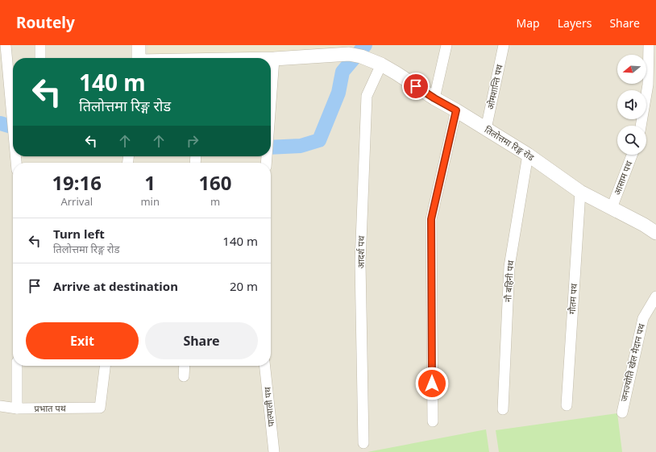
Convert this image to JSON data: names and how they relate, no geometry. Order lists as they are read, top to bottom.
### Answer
{
  "streets": {
    "street": [
      "ओमशान्ति पथ",
      "तिलोत्तमा रिङ्ग रोड",
      "आसाम पथ",
      "आदर्श पथ",
      "नौ बहिनी पथ",
      "गौतम पथ",
      "जनज्योति खेल मैदान पथ",
      "पाल्पाली पथ",
      "प्रभात पथ"
    ]
  },
  "crossings": [
    ["ओमशान्ति पथ", "तिलोत्तमा रिङ्ग रोड"],
    ["तिलोत्तमा रिङ्ग रोड", "आसाम पथ"],
    ["तिलोत्तमा रिङ्ग रोड", "आदर्श पथ"],
    ["तिलोत्तमा रिङ्ग रोड", "नौ बहिनी पथ"],
    ["तिलोत्तमा रिङ्ग रोड", "गौतम पथ"]
  ],
  "north": "left",
  "page": {
    "header": "Routely",
    "nav": ["Map", "Layers", "Share"],
    "turn": ["140 m", "तिलोत्तमा रिङ्ग रोड"],
    "eta": [
      "19:16",
      "Arrival",
      "1",
      "min",
      "160",
      "m"
    ],
    "list": [
      {
        "name": "Turn left",
        "note": "तिलोत्तमा रिङ्ग रोड",
        "value": "140 m"
      },
      {
        "name": "Arrive at destination",
        "value": "20 m"
      }
    ],
    "buttons": ["Exit", "Share"]
  }
}
